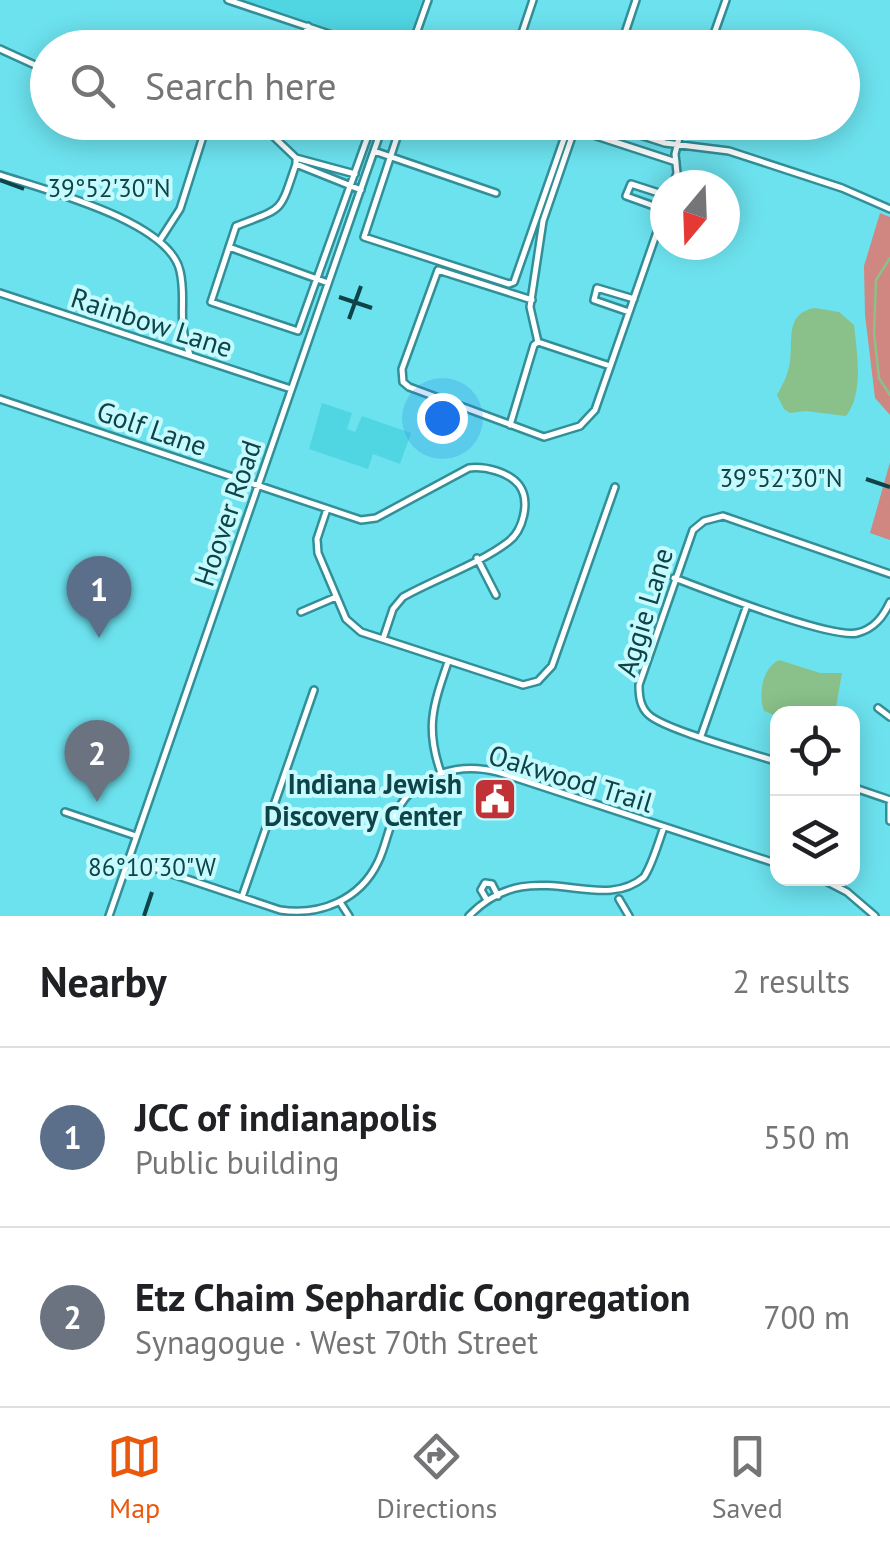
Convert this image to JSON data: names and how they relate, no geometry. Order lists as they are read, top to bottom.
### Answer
{
  "streets": {
    "street": [
      "Rainbow Lane",
      "Golf Lane",
      "Hoover Road",
      "Aggie Lane",
      "Oakwood Trail"
    ]
  },
  "crossings": [
    ["Rainbow Lane", "Hoover Road"],
    ["Golf Lane", "Hoover Road"]
  ],
  "places": {
    "public building": ["Indiana Jewish Discovery Center"]
  },
  "north": "bottom",
  "page": {
    "search": "Search here",
    "pins": ["1", "2"],
    "heading": ["Nearby", "2 results"],
    "list": [
      {
        "mark": "1",
        "name": "JCC of indianapolis",
        "note": "Public building",
        "value": "550 m"
      },
      {
        "mark": "2",
        "name": "Etz Chaim Sephardic Congregation",
        "note": "Synagogue · West 70th Street",
        "value": "700 m"
      }
    ],
    "nav": ["Map", "Directions", "Saved"]
  },
  "coordinates": ["39°52'30\"N", "86°10'30\"W"]
}
